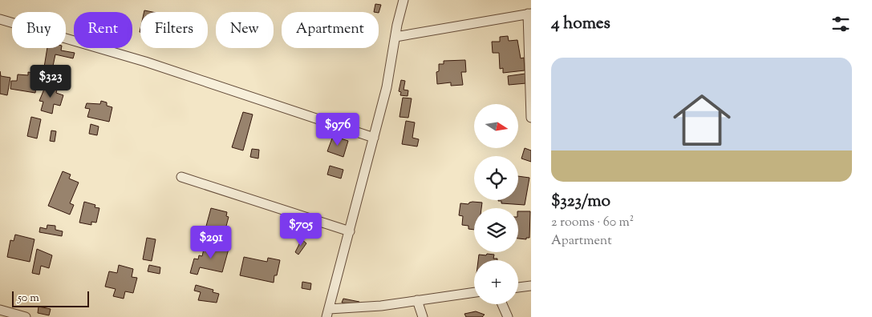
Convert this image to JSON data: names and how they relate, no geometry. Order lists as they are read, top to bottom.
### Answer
{
  "scale_bar": "50 m",
  "north": "right",
  "page": {
    "heading": "4 homes",
    "chip": [
      "Buy",
      "Rent",
      "Filters",
      "New",
      "Apartment"
    ],
    "list": [
      {
        "name": "$323/mo",
        "note": "2 rooms · 60 m² · Apartment"
      }
    ],
    "price": [
      "$323",
      "$976",
      "$705",
      "$291"
    ],
    "map_buttons": "+",
    "scale": "50 m"
  }
}
